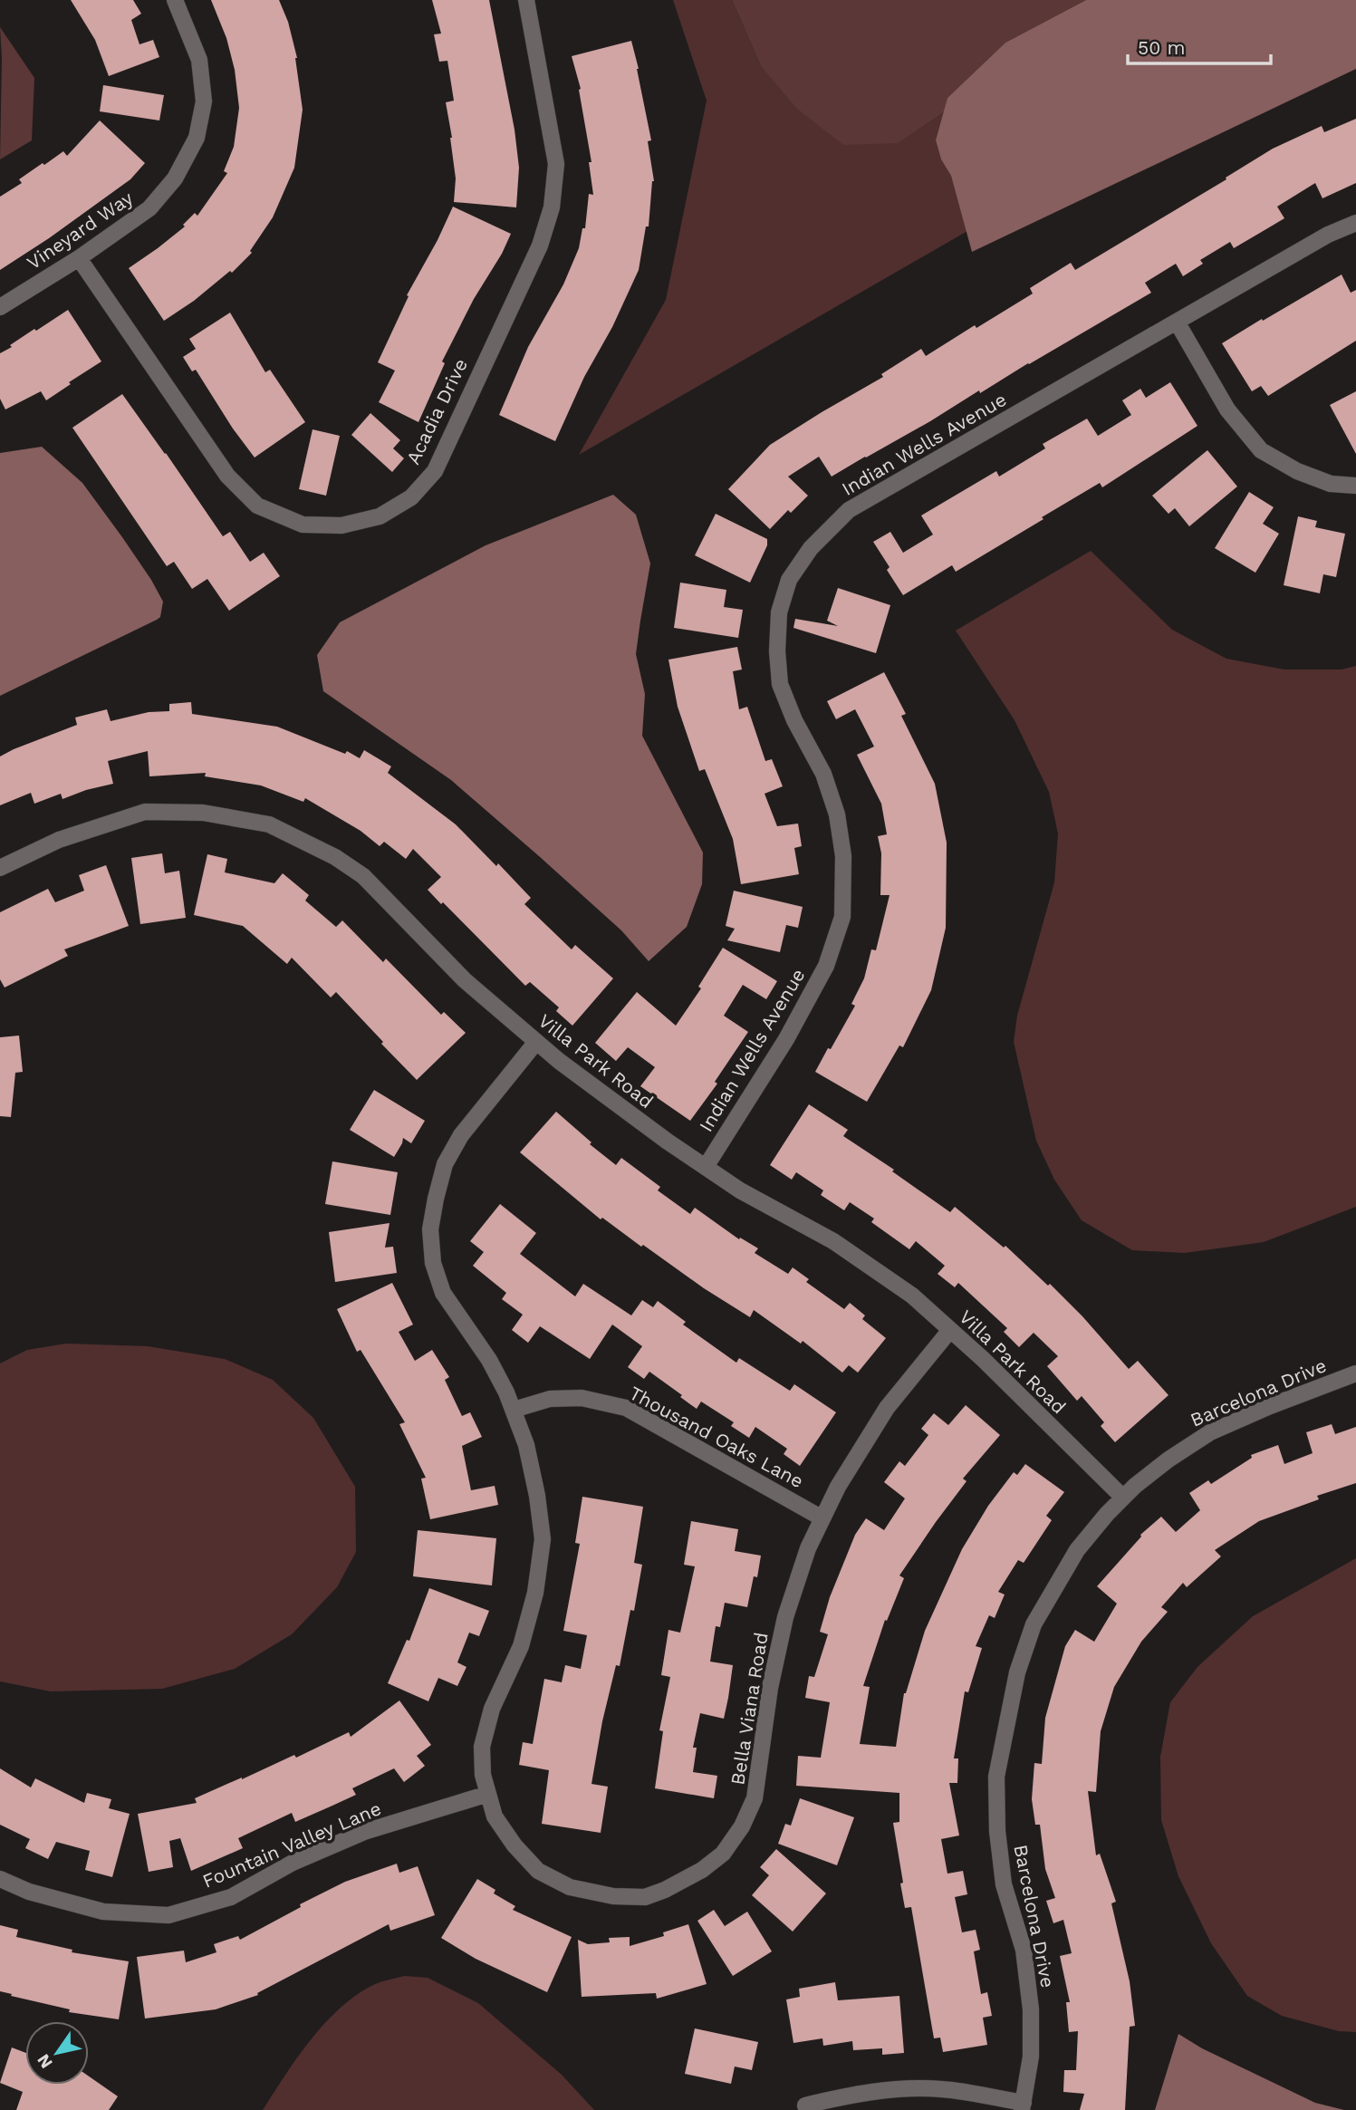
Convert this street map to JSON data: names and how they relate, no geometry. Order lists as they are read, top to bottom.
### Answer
{
  "streets": {
    "street": [
      "Vineyard Way",
      "Acadia Drive",
      "Indian Wells Avenue",
      "Villa Park Road",
      "Barcelona Drive",
      "Thousand Oaks Lane",
      "Bella Viana Road",
      "Fountain Valley Lane"
    ]
  },
  "crossings": [
    ["Vineyard Way", "Acadia Drive"],
    ["Indian Wells Avenue", "Villa Park Road"],
    ["Villa Park Road", "Barcelona Drive"],
    ["Villa Park Road", "Bella Viana Road"],
    ["Thousand Oaks Lane", "Bella Viana Road"],
    ["Bella Viana Road", "Fountain Valley Lane"]
  ],
  "scale_bar": "50 m",
  "north": "bottom left"
}
